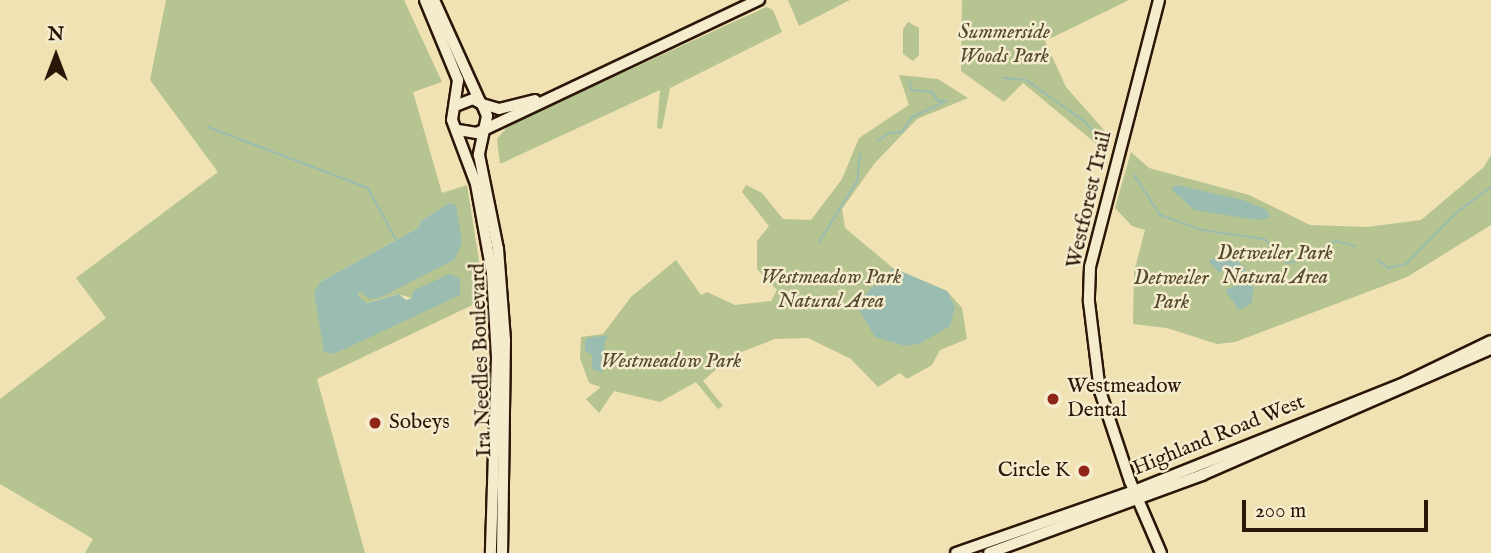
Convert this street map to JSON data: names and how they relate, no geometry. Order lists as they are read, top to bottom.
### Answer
{
  "streets": {
    "main road": ["Westforest Trail", "Ira Needles Boulevard", "Highland Road West"]
  },
  "crossings": [
    ["Westforest Trail", "Highland Road West"]
  ],
  "parks": [
    "Summerside Woods Park",
    "Detweiler Park Natural Area",
    "Westmeadow Park Natural Area",
    "Detweiler Park",
    "Westmeadow Park"
  ],
  "places": ["Westmeadow Dental", "Sobeys", "Circle K"],
  "scale_bar": "200 m",
  "north": "top"
}
